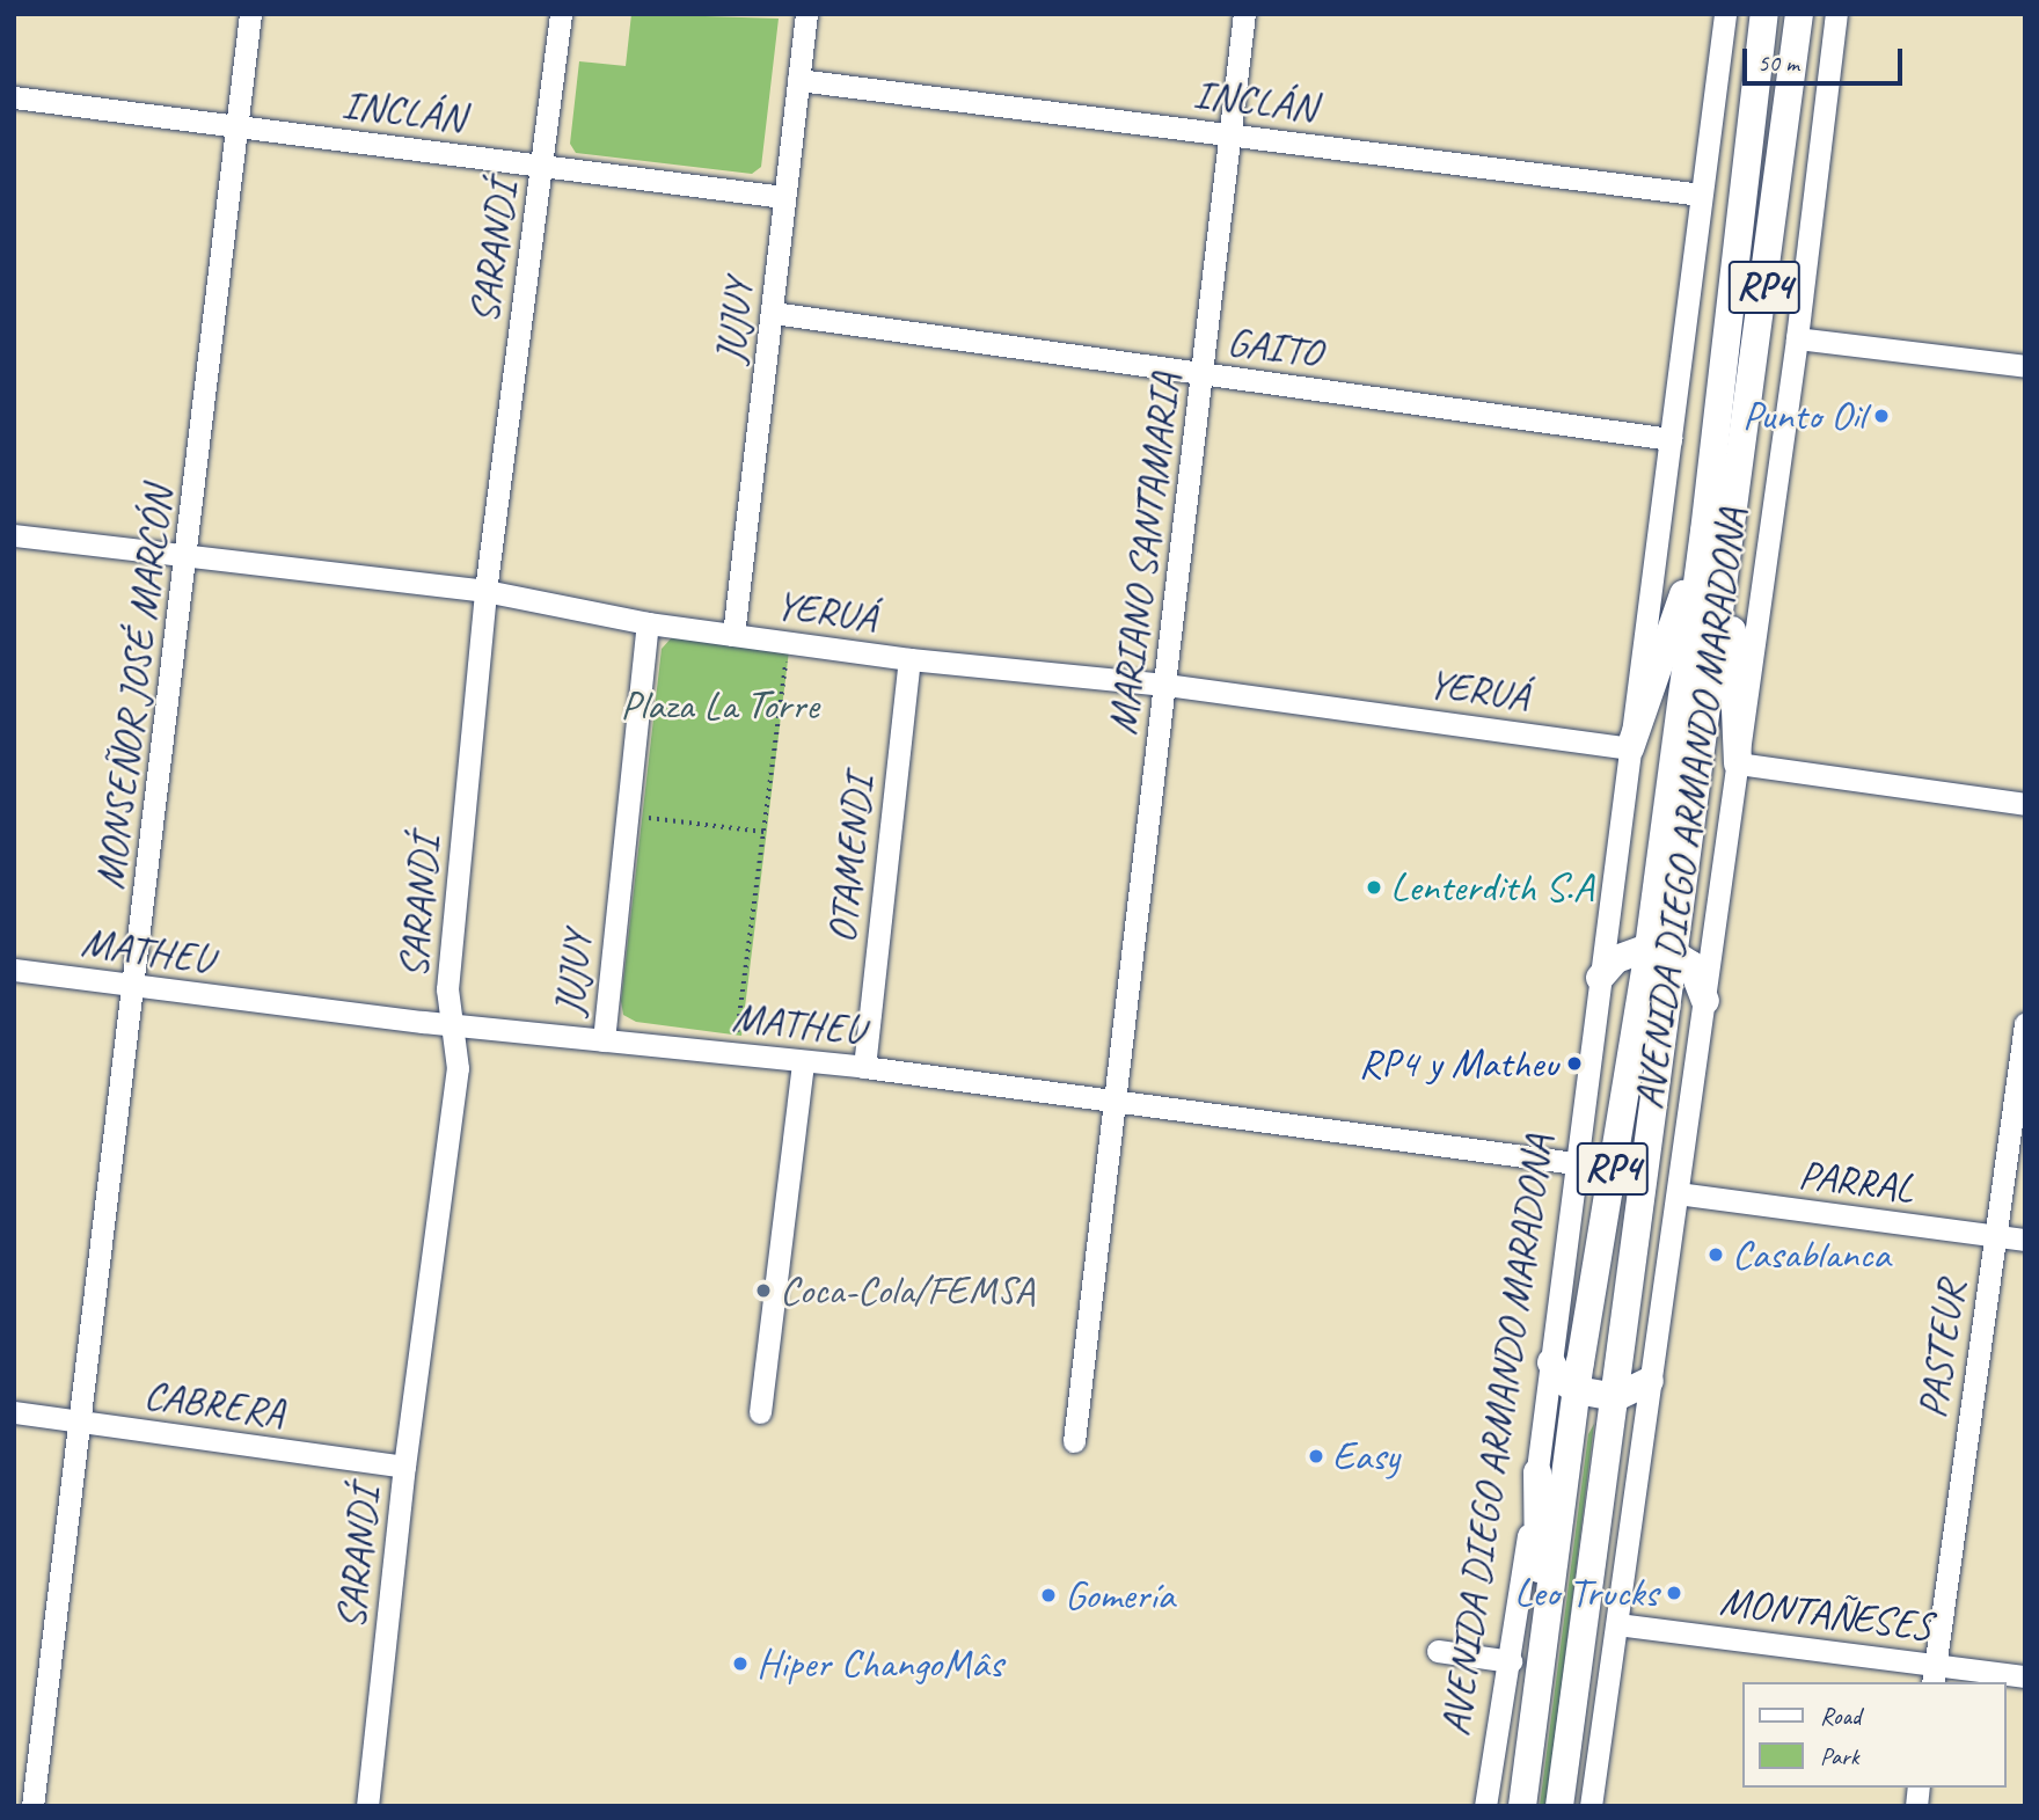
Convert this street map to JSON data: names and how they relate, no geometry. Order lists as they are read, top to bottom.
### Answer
{
  "streets": {
    "main road": ["RP4", "AVENIDA DIEGO ARMANDO MARADONA"],
    "street": [
      "INCLÁN",
      "SARANDÍ",
      "JUJUY",
      "GAITO",
      "MARIANO SANTAMARIA",
      "YERUÁ",
      "MONSEÑOR JOSÉ MARCÓN",
      "OTAMENDI",
      "MATHEU",
      "PARRAL",
      "PASTEUR",
      "CABRERA",
      "MONTAÑESES"
    ]
  },
  "crossings": [
    ["INCLÁN", "SARANDÍ"],
    ["INCLÁN", "JUJUY"],
    ["INCLÁN", "MARIANO SANTAMARIA"],
    ["INCLÁN", "MONSEÑOR JOSÉ MARCÓN"],
    ["INCLÁN", "AVENIDA DIEGO ARMANDO MARADONA"],
    ["SARANDÍ", "YERUÁ"],
    ["SARANDÍ", "MATHEU"],
    ["SARANDÍ", "CABRERA"],
    ["JUJUY", "GAITO"],
    ["JUJUY", "YERUÁ"],
    ["JUJUY", "MATHEU"],
    ["GAITO", "MARIANO SANTAMARIA"],
    ["GAITO", "AVENIDA DIEGO ARMANDO MARADONA"],
    ["MARIANO SANTAMARIA", "YERUÁ"],
    ["MARIANO SANTAMARIA", "MATHEU"],
    ["YERUÁ", "MONSEÑOR JOSÉ MARCÓN"],
    ["YERUÁ", "AVENIDA DIEGO ARMANDO MARADONA"],
    ["YERUÁ", "OTAMENDI"],
    ["MONSEÑOR JOSÉ MARCÓN", "MATHEU"],
    ["MONSEÑOR JOSÉ MARCÓN", "CABRERA"],
    ["AVENIDA DIEGO ARMANDO MARADONA", "MATHEU"],
    ["AVENIDA DIEGO ARMANDO MARADONA", "PARRAL"],
    ["AVENIDA DIEGO ARMANDO MARADONA", "MONTAÑESES"],
    ["OTAMENDI", "MATHEU"],
    ["PARRAL", "PASTEUR"],
    ["PASTEUR", "MONTAÑESES"]
  ],
  "parks": ["Plaza La Torre"],
  "places": [
    "Punto Oil",
    "Lenterdith S.A",
    "RP4 y Matheu",
    "Casablanca",
    "Coca-Cola/FEMSA",
    "Easy",
    "Leo Trucks",
    "Gomería",
    "Hiper ChangoMâs"
  ],
  "legend": ["Road", "Park"],
  "scale_bar": "50 m"
}
